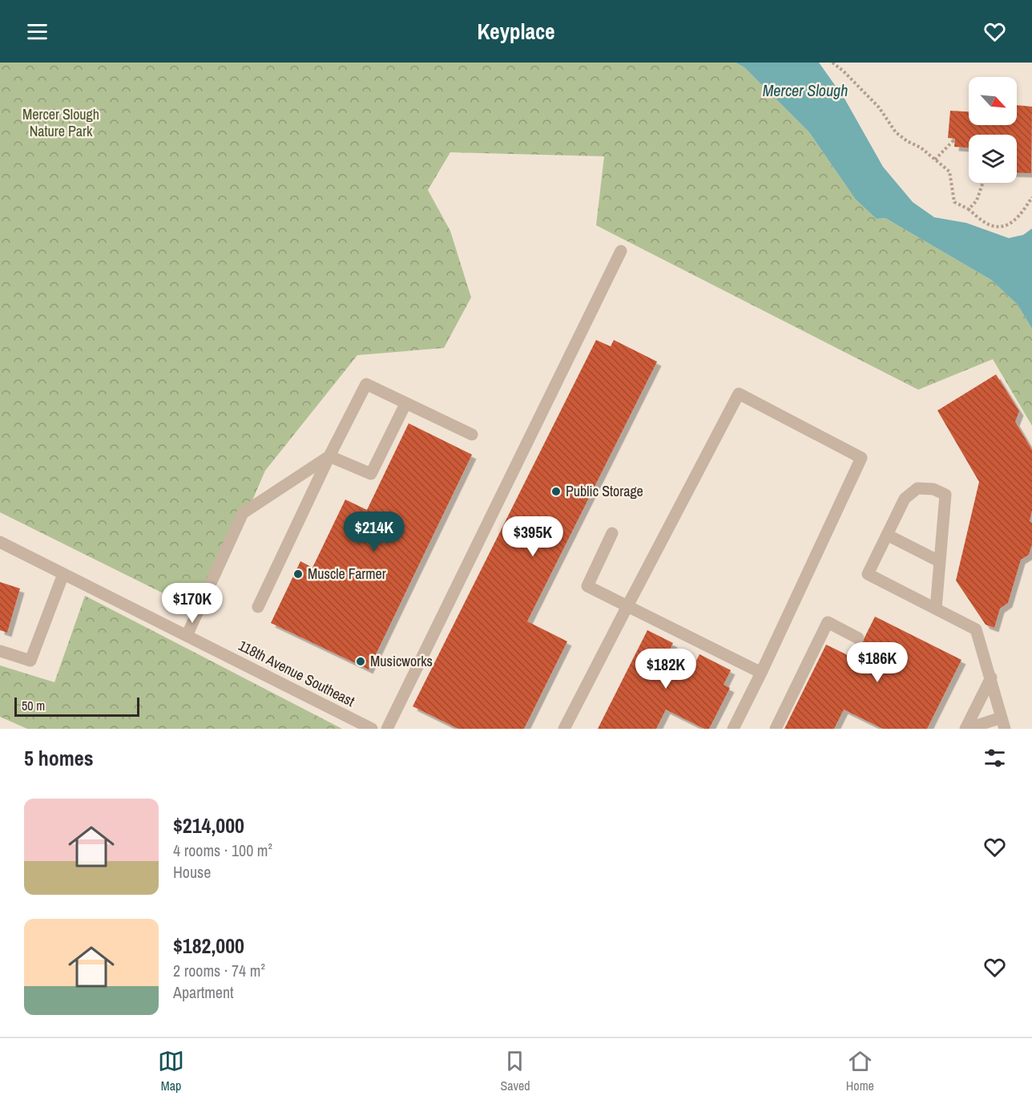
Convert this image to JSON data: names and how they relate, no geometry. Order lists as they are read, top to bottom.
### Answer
{
  "streets": {
    "street": ["118th Avenue Southeast"]
  },
  "water": ["Mercer Slough"],
  "parks": ["Mercer Slough Nature Park"],
  "places": ["Public Storage", "Muscle Farmer", "Musicworks"],
  "scale_bar": "50 m",
  "north": "bottom right",
  "page": {
    "header": "Keyplace",
    "price": [
      "$214K",
      "$395K",
      "$170K",
      "$186K",
      "$182K"
    ],
    "scale": "50 m",
    "heading": "5 homes",
    "list": [
      {
        "name": "$214,000",
        "note": "4 rooms · 100 m² · House"
      },
      {
        "name": "$182,000",
        "note": "2 rooms · 74 m² · Apartment"
      }
    ],
    "tabs": ["Map", "Saved", "Home"]
  }
}
